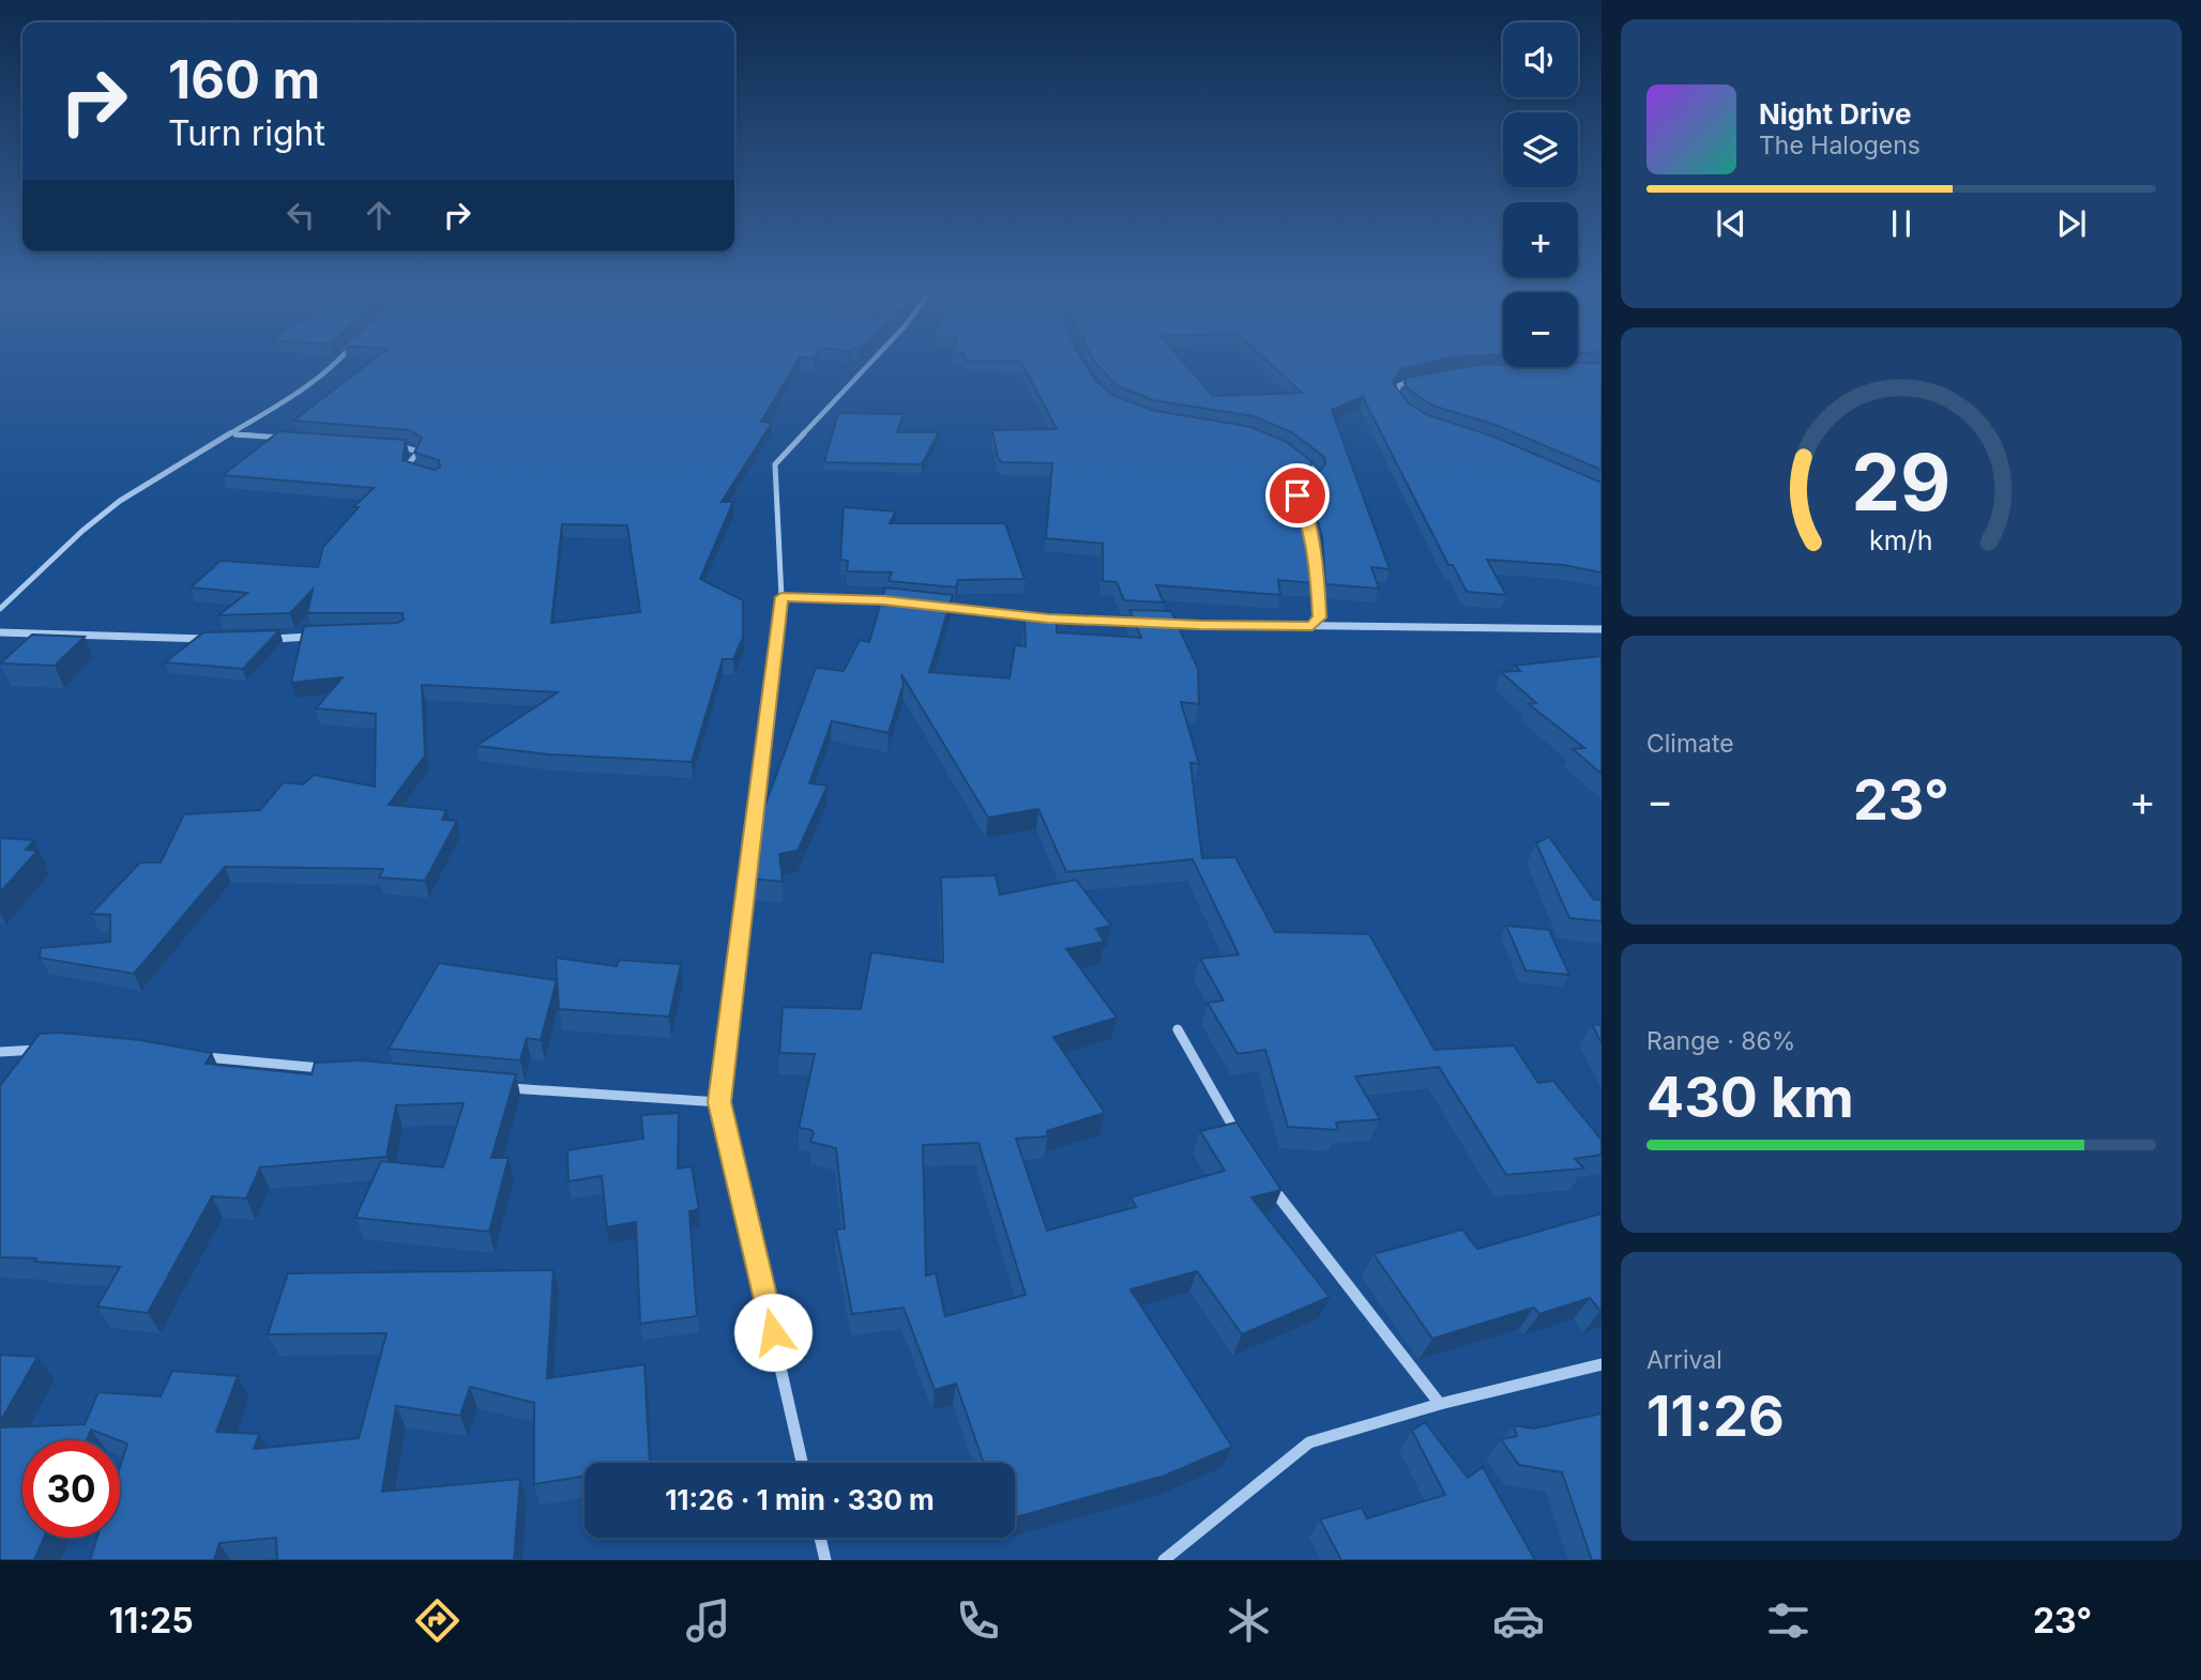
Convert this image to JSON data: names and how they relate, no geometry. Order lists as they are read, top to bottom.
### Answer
{
  "page": {
    "map_buttons": ["+", "−"],
    "turn": ["160 m", "Turn right"],
    "song": ["Night Drive", "The Halogens"],
    "tile": [
      "Climate",
      ["Range · 86%", "430 km"],
      ["Arrival", "11:26"]
    ],
    "heat": ["−", "23°", "+"],
    "limit": "30",
    "trip": "11:26 · 1 min · 330 m",
    "tabs": ["11:25", "23°"],
    "gauge": ["29", "km/h"]
  }
}
